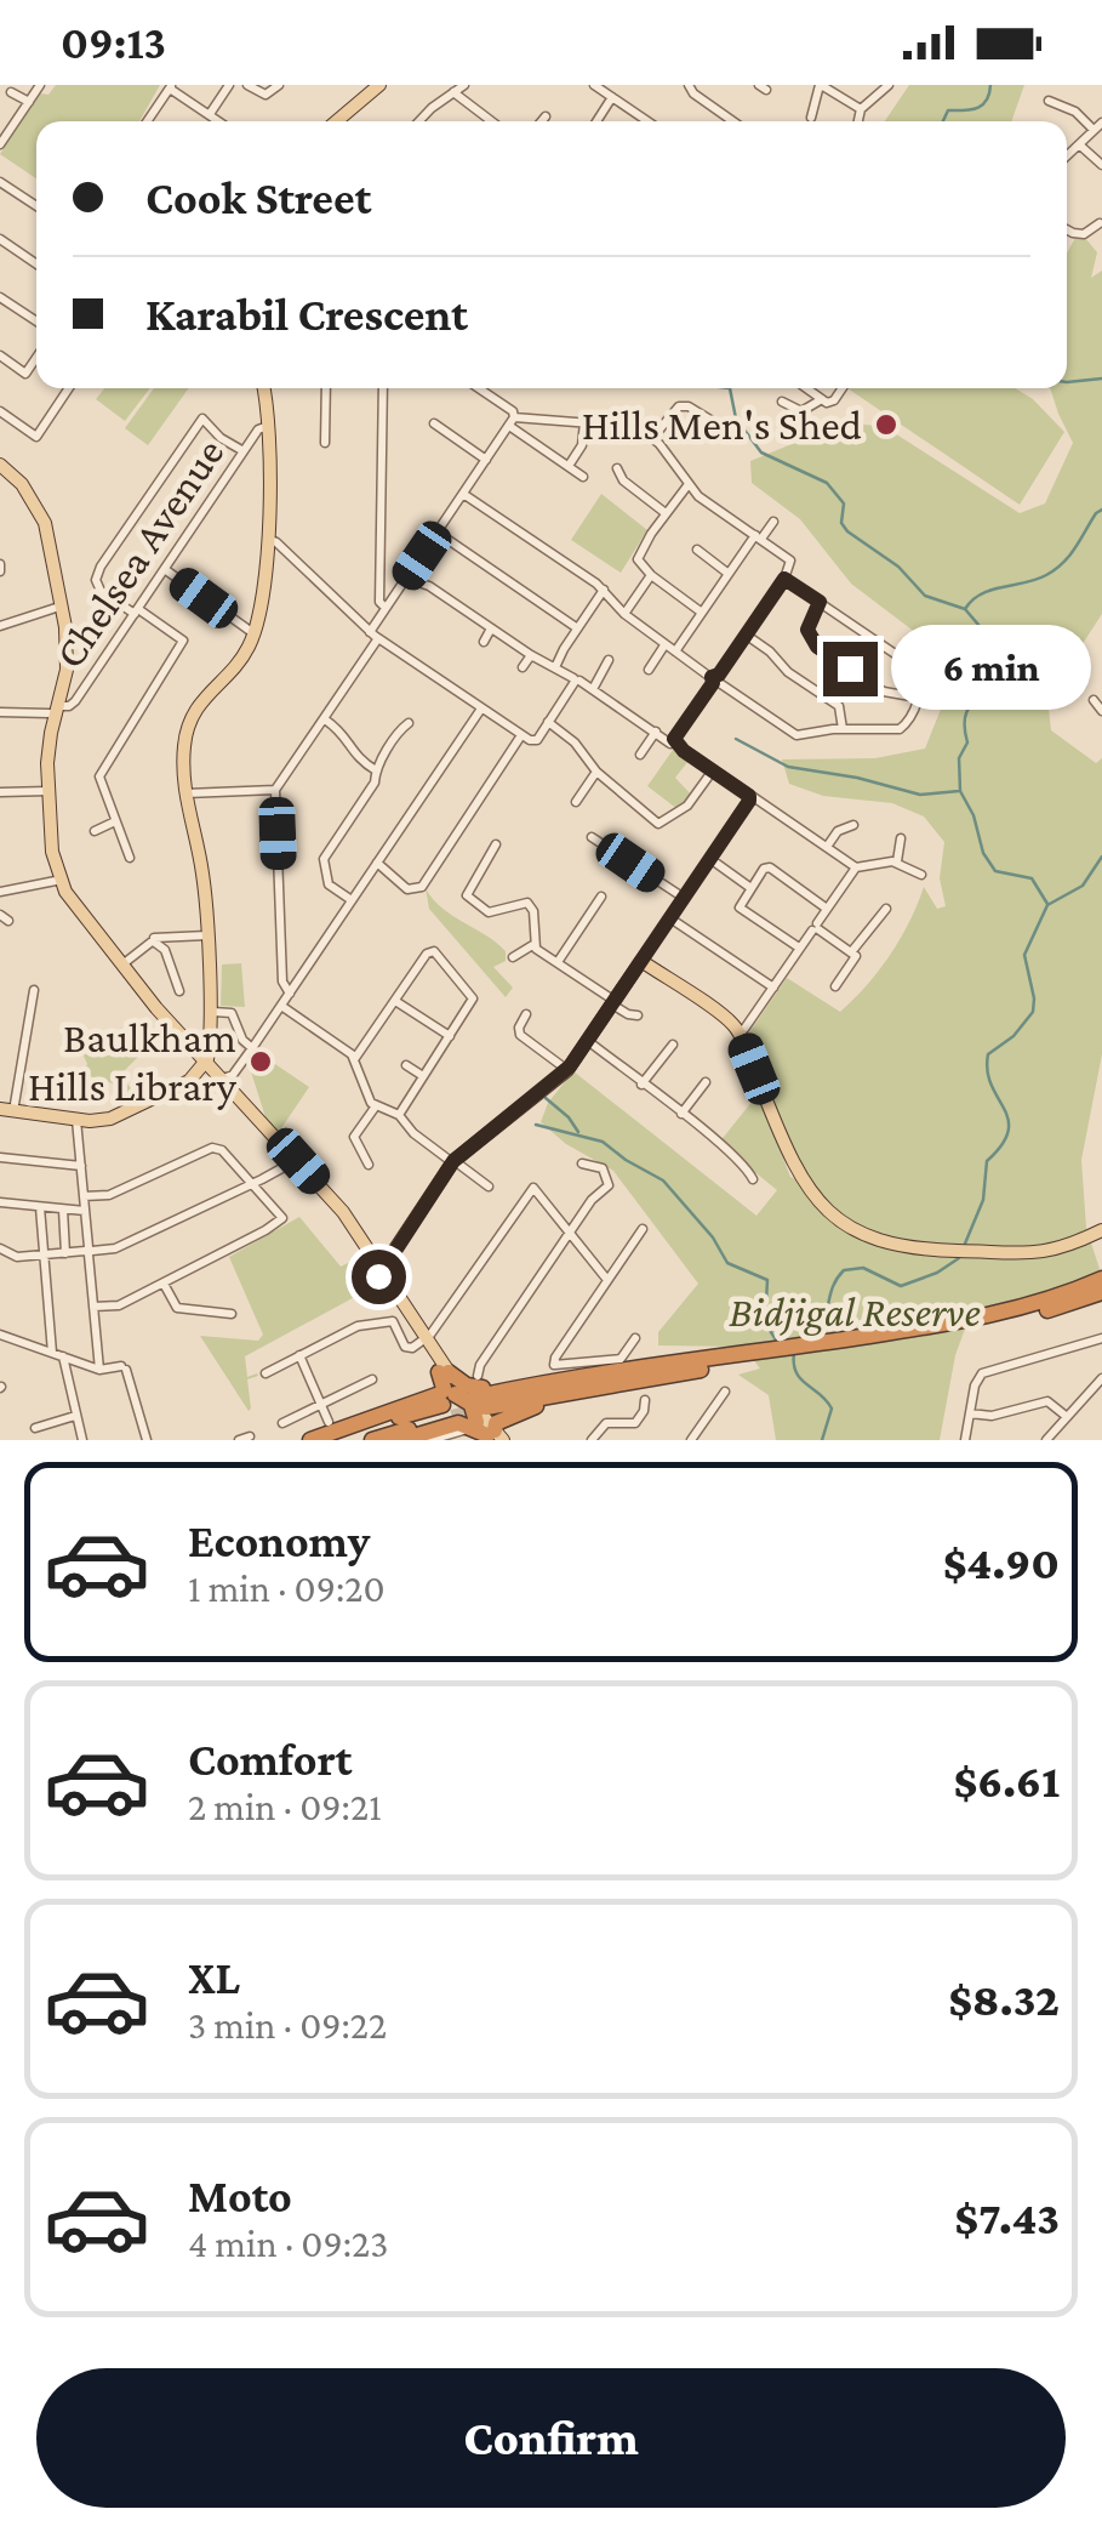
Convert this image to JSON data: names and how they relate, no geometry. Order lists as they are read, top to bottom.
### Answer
{
  "streets": {
    "street": ["Chelsea Avenue"]
  },
  "parks": ["Bidjigal Reserve"],
  "places": ["Hills Men's Shed", "Baulkham Hills Library"],
  "page": {
    "status": "09:13",
    "banner": ["Cook Street", "Karabil Crescent"],
    "bubble": "6 min",
    "list": [
      {
        "name": "Economy",
        "note": "1 min · 09:20",
        "value": "$4.90"
      },
      {
        "name": "Comfort",
        "note": "2 min · 09:21",
        "value": "$6.61"
      },
      {
        "name": "XL",
        "note": "3 min · 09:22",
        "value": "$8.32"
      },
      {
        "name": "Moto",
        "note": "4 min · 09:23",
        "value": "$7.43"
      }
    ],
    "buttons": "Confirm"
  }
}
